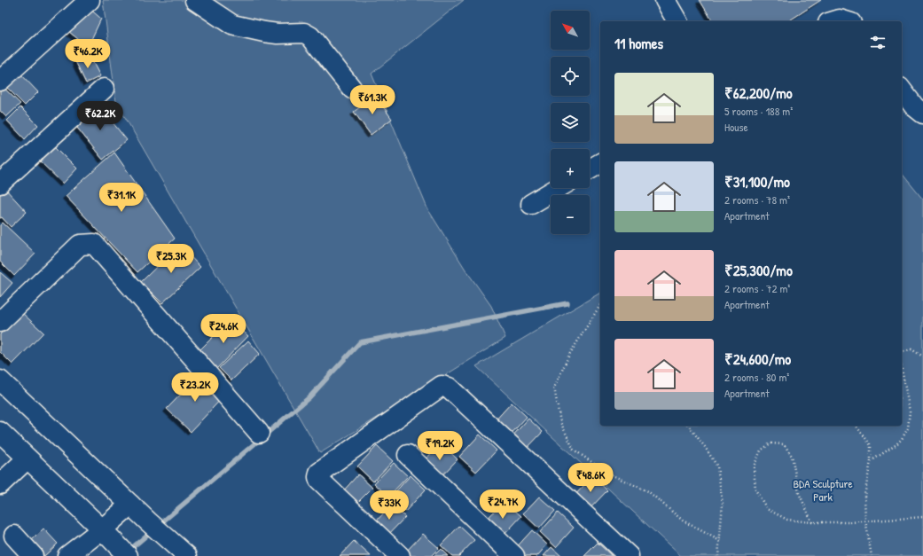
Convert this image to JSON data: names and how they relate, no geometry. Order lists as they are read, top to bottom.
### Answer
{
  "parks": ["BDA Sculpture Park"],
  "north": "top left",
  "page": {
    "map_buttons": ["+", "−"],
    "heading": "11 homes",
    "price": [
      "₹46.2K",
      "₹61.3K",
      "₹62.2K",
      "₹31.1K",
      "₹25.3K",
      "₹24.6K",
      "₹23.2K",
      "₹19.2K",
      "₹48.6K",
      "₹24.7K",
      "₹33K"
    ],
    "list": [
      {
        "name": "₹62,200/mo",
        "note": "5 rooms · 188 m² · House"
      },
      {
        "name": "₹31,100/mo",
        "note": "2 rooms · 78 m² · Apartment"
      },
      {
        "name": "₹25,300/mo",
        "note": "2 rooms · 72 m² · Apartment"
      },
      {
        "name": "₹24,600/mo",
        "note": "2 rooms · 80 m² · Apartment"
      }
    ]
  }
}
